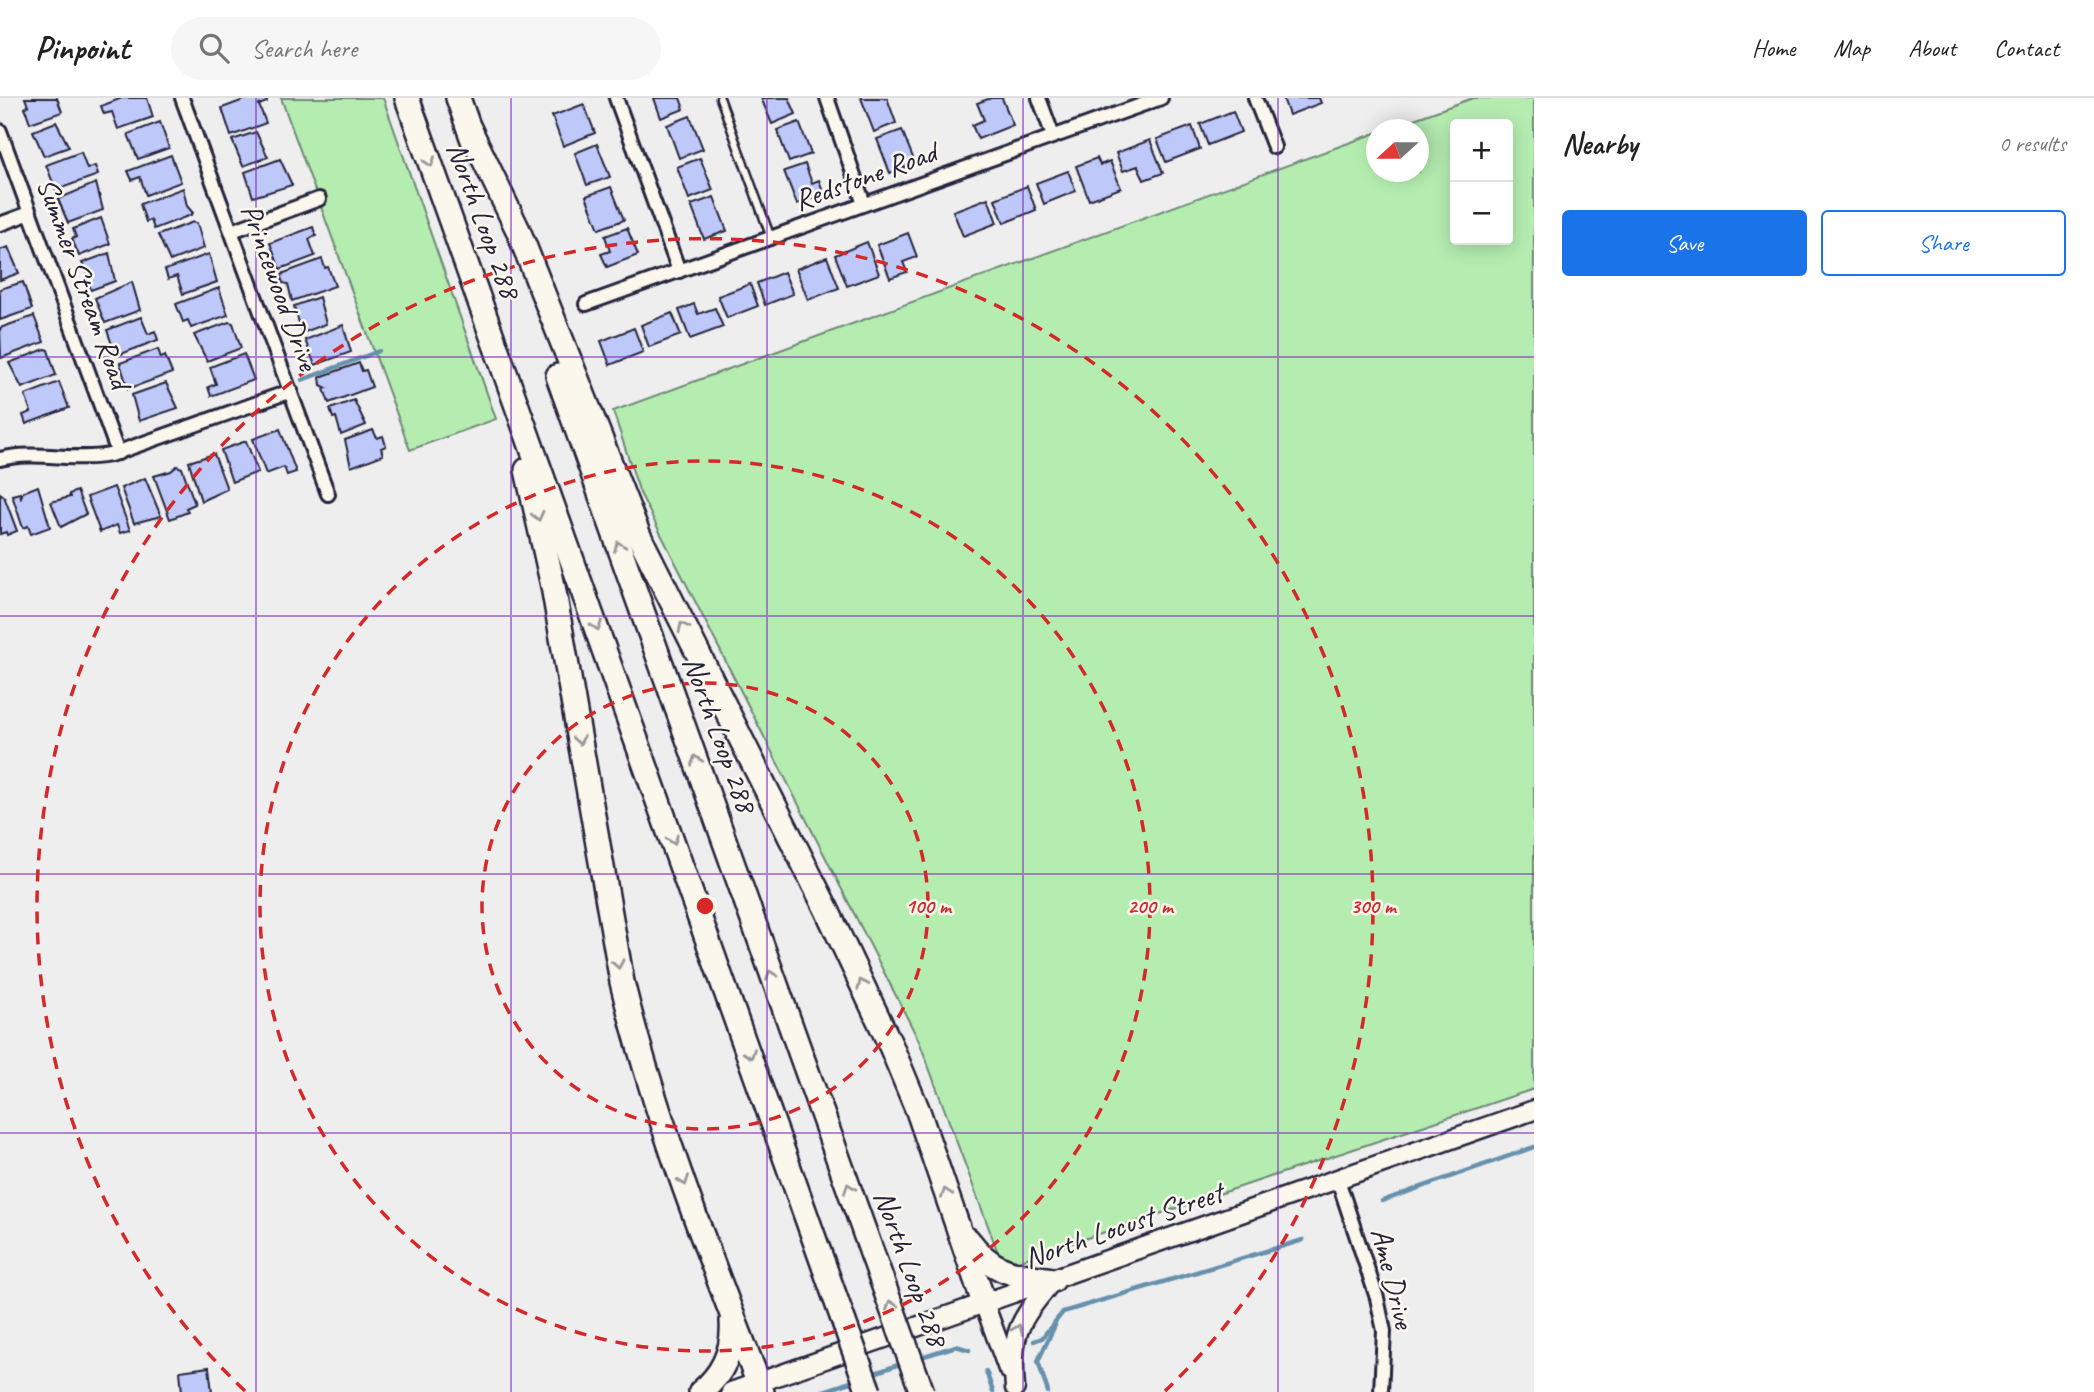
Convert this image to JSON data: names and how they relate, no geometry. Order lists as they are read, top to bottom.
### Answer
{
  "streets": {
    "highway": ["North Loop 288"],
    "main road": ["North Locust Street"],
    "street": [
      "Redstone Road",
      "Summer Stream Road",
      "Princewood Drive",
      "Ame Drive"
    ]
  },
  "crossings": [
    ["North Loop 288", "North Locust Street"],
    ["North Locust Street", "Ame Drive"]
  ],
  "north": "left",
  "page": {
    "header": "Pinpoint",
    "search": "Search here",
    "nav": [
      "Home",
      "Map",
      "About",
      "Contact"
    ],
    "heading": ["Nearby", "0 results"],
    "map_buttons": ["+", "−"],
    "buttons": ["Save", "Share"]
  },
  "rings": ["100 m", "200 m", "300 m"]
}
